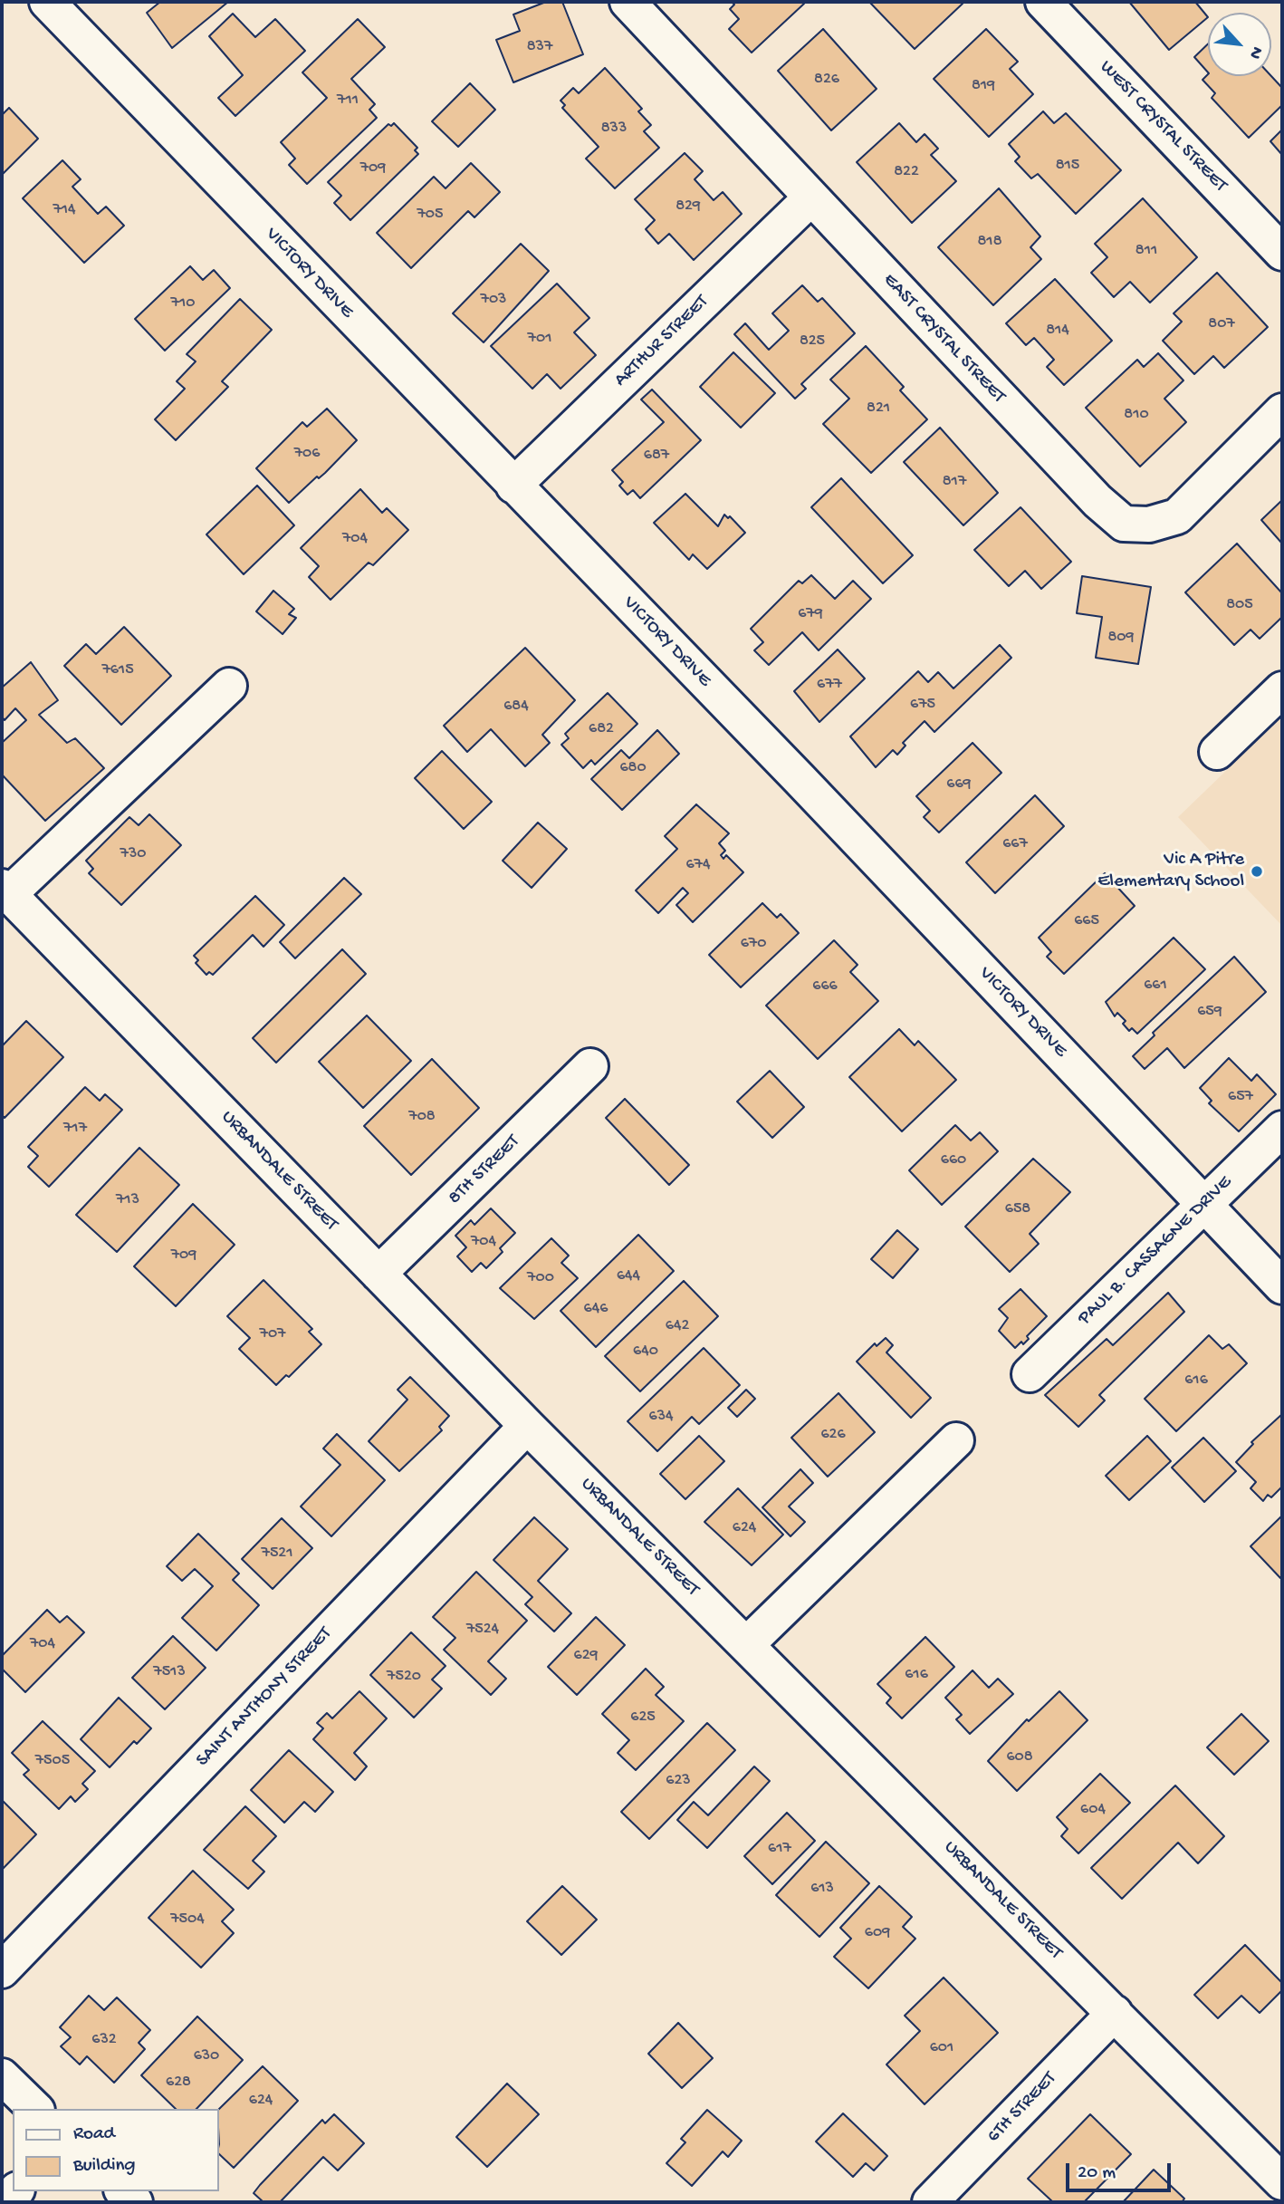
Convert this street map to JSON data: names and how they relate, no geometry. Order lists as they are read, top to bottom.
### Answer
{
  "streets": {
    "street": [
      "WEST CRYSTAL STREET",
      "VICTORY DRIVE",
      "EAST CRYSTAL STREET",
      "ARTHUR STREET",
      "8TH STREET",
      "URBANDALE STREET",
      "PAUL B. CASSAGNE DRIVE",
      "SAINT ANTHONY STREET",
      "6TH STREET"
    ]
  },
  "crossings": [
    ["VICTORY DRIVE", "ARTHUR STREET"],
    ["VICTORY DRIVE", "PAUL B. CASSAGNE DRIVE"],
    ["EAST CRYSTAL STREET", "ARTHUR STREET"],
    ["8TH STREET", "URBANDALE STREET"],
    ["URBANDALE STREET", "SAINT ANTHONY STREET"],
    ["URBANDALE STREET", "6TH STREET"]
  ],
  "places": ["Vic A Pitre Elementary School"],
  "house_numbers": [
    "837",
    "826",
    "819",
    "711",
    "833",
    "815",
    "709",
    "822",
    "829",
    "714",
    "705",
    "818",
    "811",
    "703",
    "710",
    "807",
    "814",
    "701",
    "825",
    "821",
    "810",
    "706",
    "687",
    "817",
    "704",
    "805",
    "679",
    "809",
    "7615",
    "677",
    "675",
    "684",
    "682",
    "680",
    "669",
    "667",
    "730",
    "674",
    "665",
    "670",
    "661",
    "666",
    "659",
    "657",
    "708",
    "717",
    "660",
    "713",
    "658",
    "704",
    "709",
    "644",
    "700",
    "646",
    "642",
    "707",
    "640",
    "616",
    "634",
    "626",
    "624",
    "7521",
    "7524",
    "704",
    "629",
    "7513",
    "616",
    "7520",
    "625",
    "608",
    "7505",
    "623",
    "604",
    "617",
    "613",
    "7504",
    "609",
    "632",
    "601",
    "630",
    "628",
    "624"
  ],
  "legend": ["Road", "Building"],
  "scale_bar": "20 m",
  "north": "bottom right"
}
